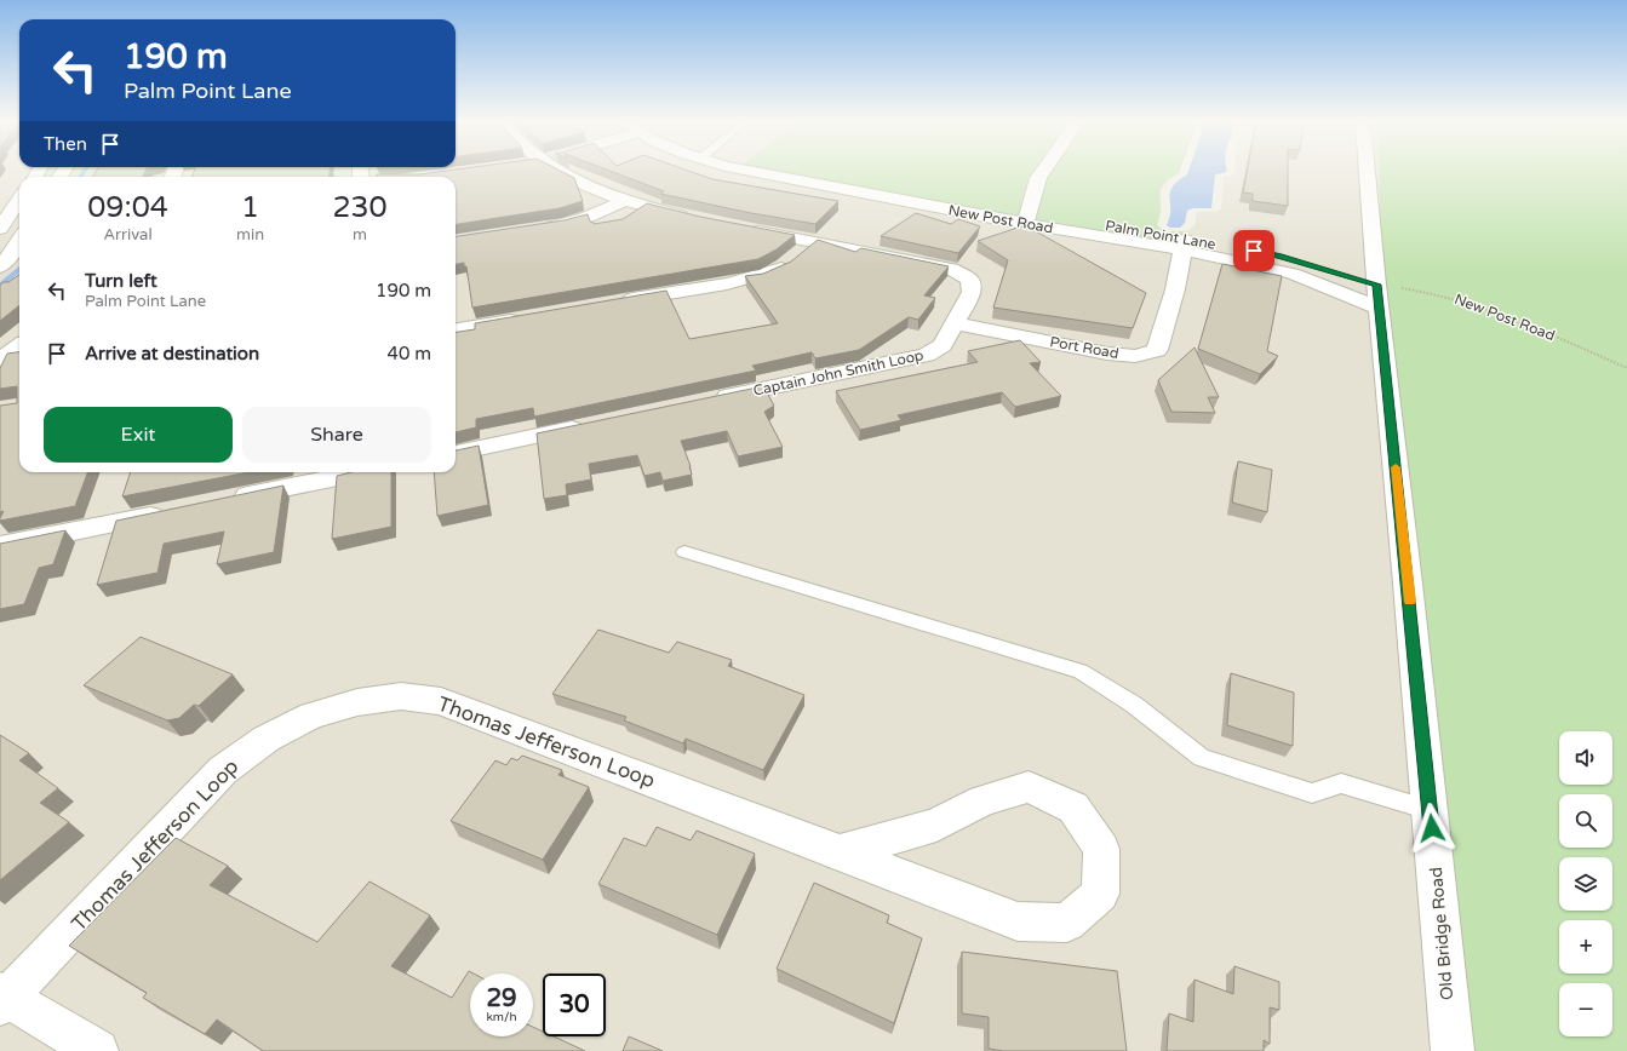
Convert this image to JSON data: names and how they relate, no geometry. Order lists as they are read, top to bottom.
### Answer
{
  "streets": {
    "street": [
      "New Post Road",
      "Palm Point Lane",
      "Port Road",
      "Captain John Smith Loop",
      "Thomas Jefferson Loop",
      "Old Bridge Road"
    ]
  },
  "crossings": [
    ["New Post Road", "Palm Point Lane"],
    ["New Post Road", "Port Road"],
    ["New Post Road", "Old Bridge Road"],
    ["Palm Point Lane", "Port Road"],
    ["Port Road", "Captain John Smith Loop"]
  ],
  "page": {
    "turn": ["190 m", "Palm Point Lane"],
    "then": "Then",
    "eta": [
      "09:04",
      "Arrival",
      "1",
      "min",
      "230",
      "m"
    ],
    "list": [
      {
        "name": "Turn left",
        "note": "Palm Point Lane",
        "value": "190 m"
      },
      {
        "name": "Arrive at destination",
        "value": "40 m"
      }
    ],
    "buttons": ["Exit", "Share"],
    "map_buttons": ["+", "−"],
    "speed": "29 km/h",
    "limit": "30"
  }
}
